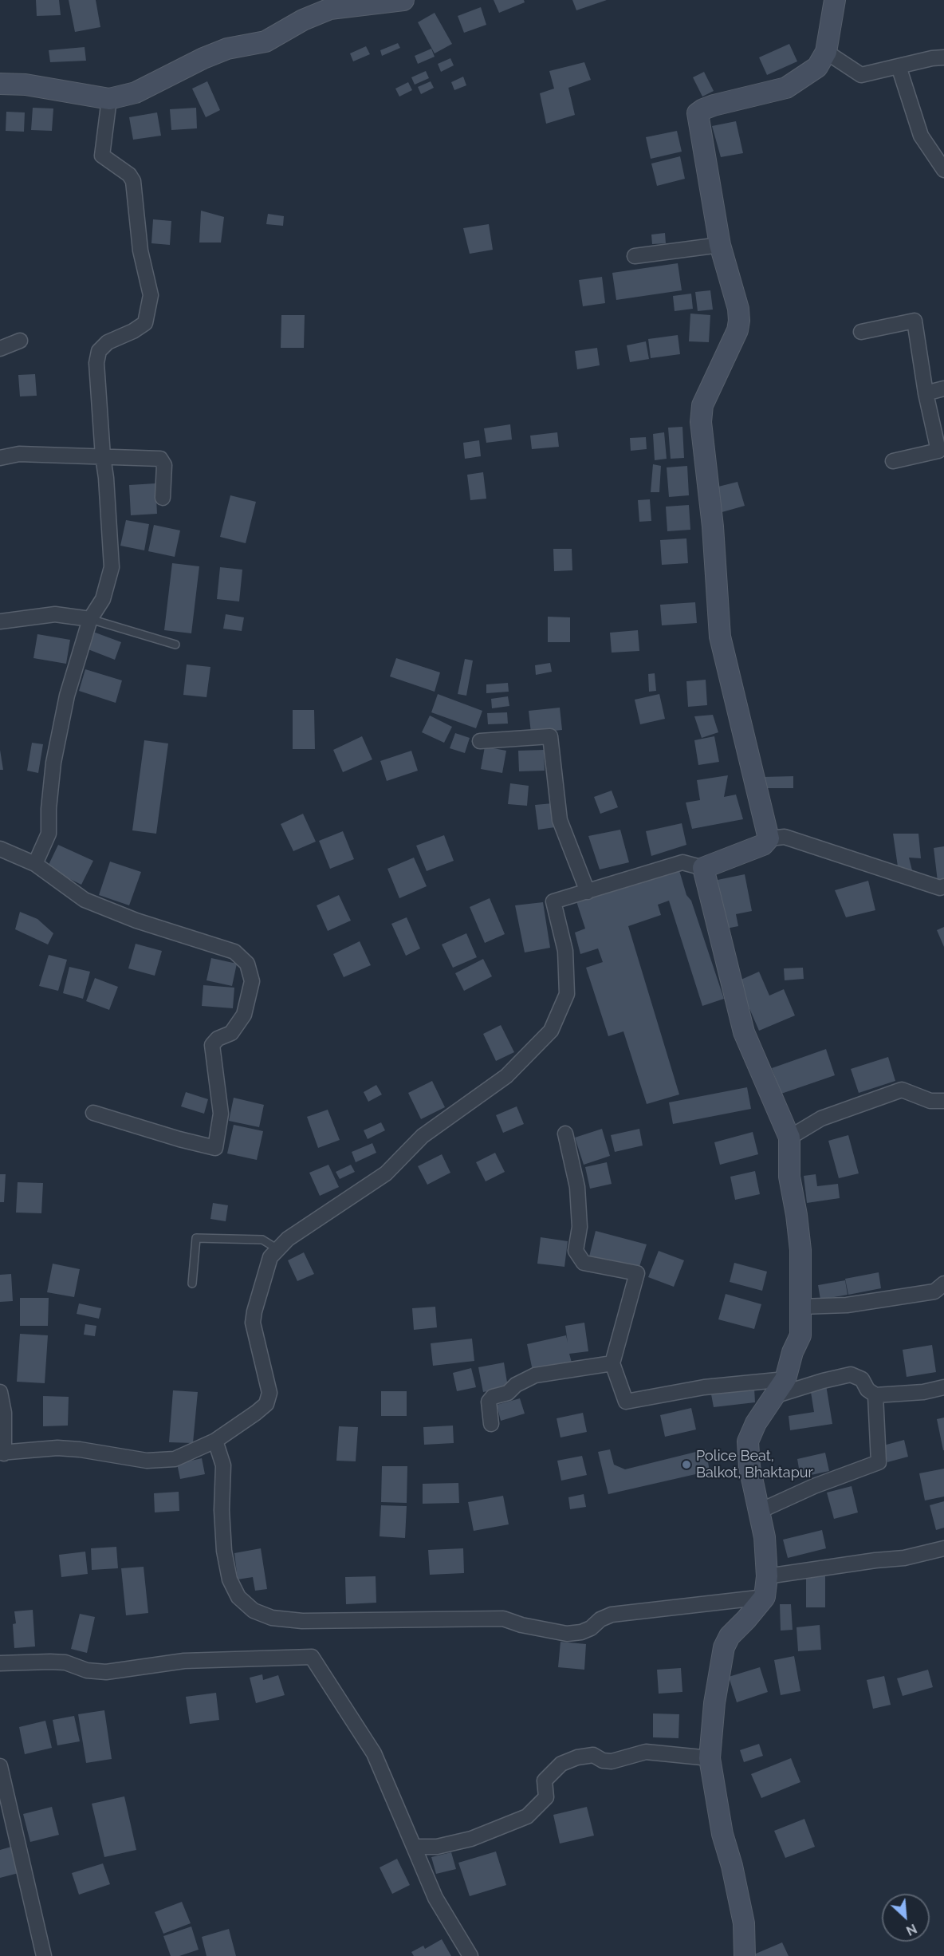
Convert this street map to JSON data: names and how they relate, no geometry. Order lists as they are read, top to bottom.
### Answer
{
  "places": ["Police Beat, Balkot, Bhaktapur"],
  "north": "bottom right"
}
